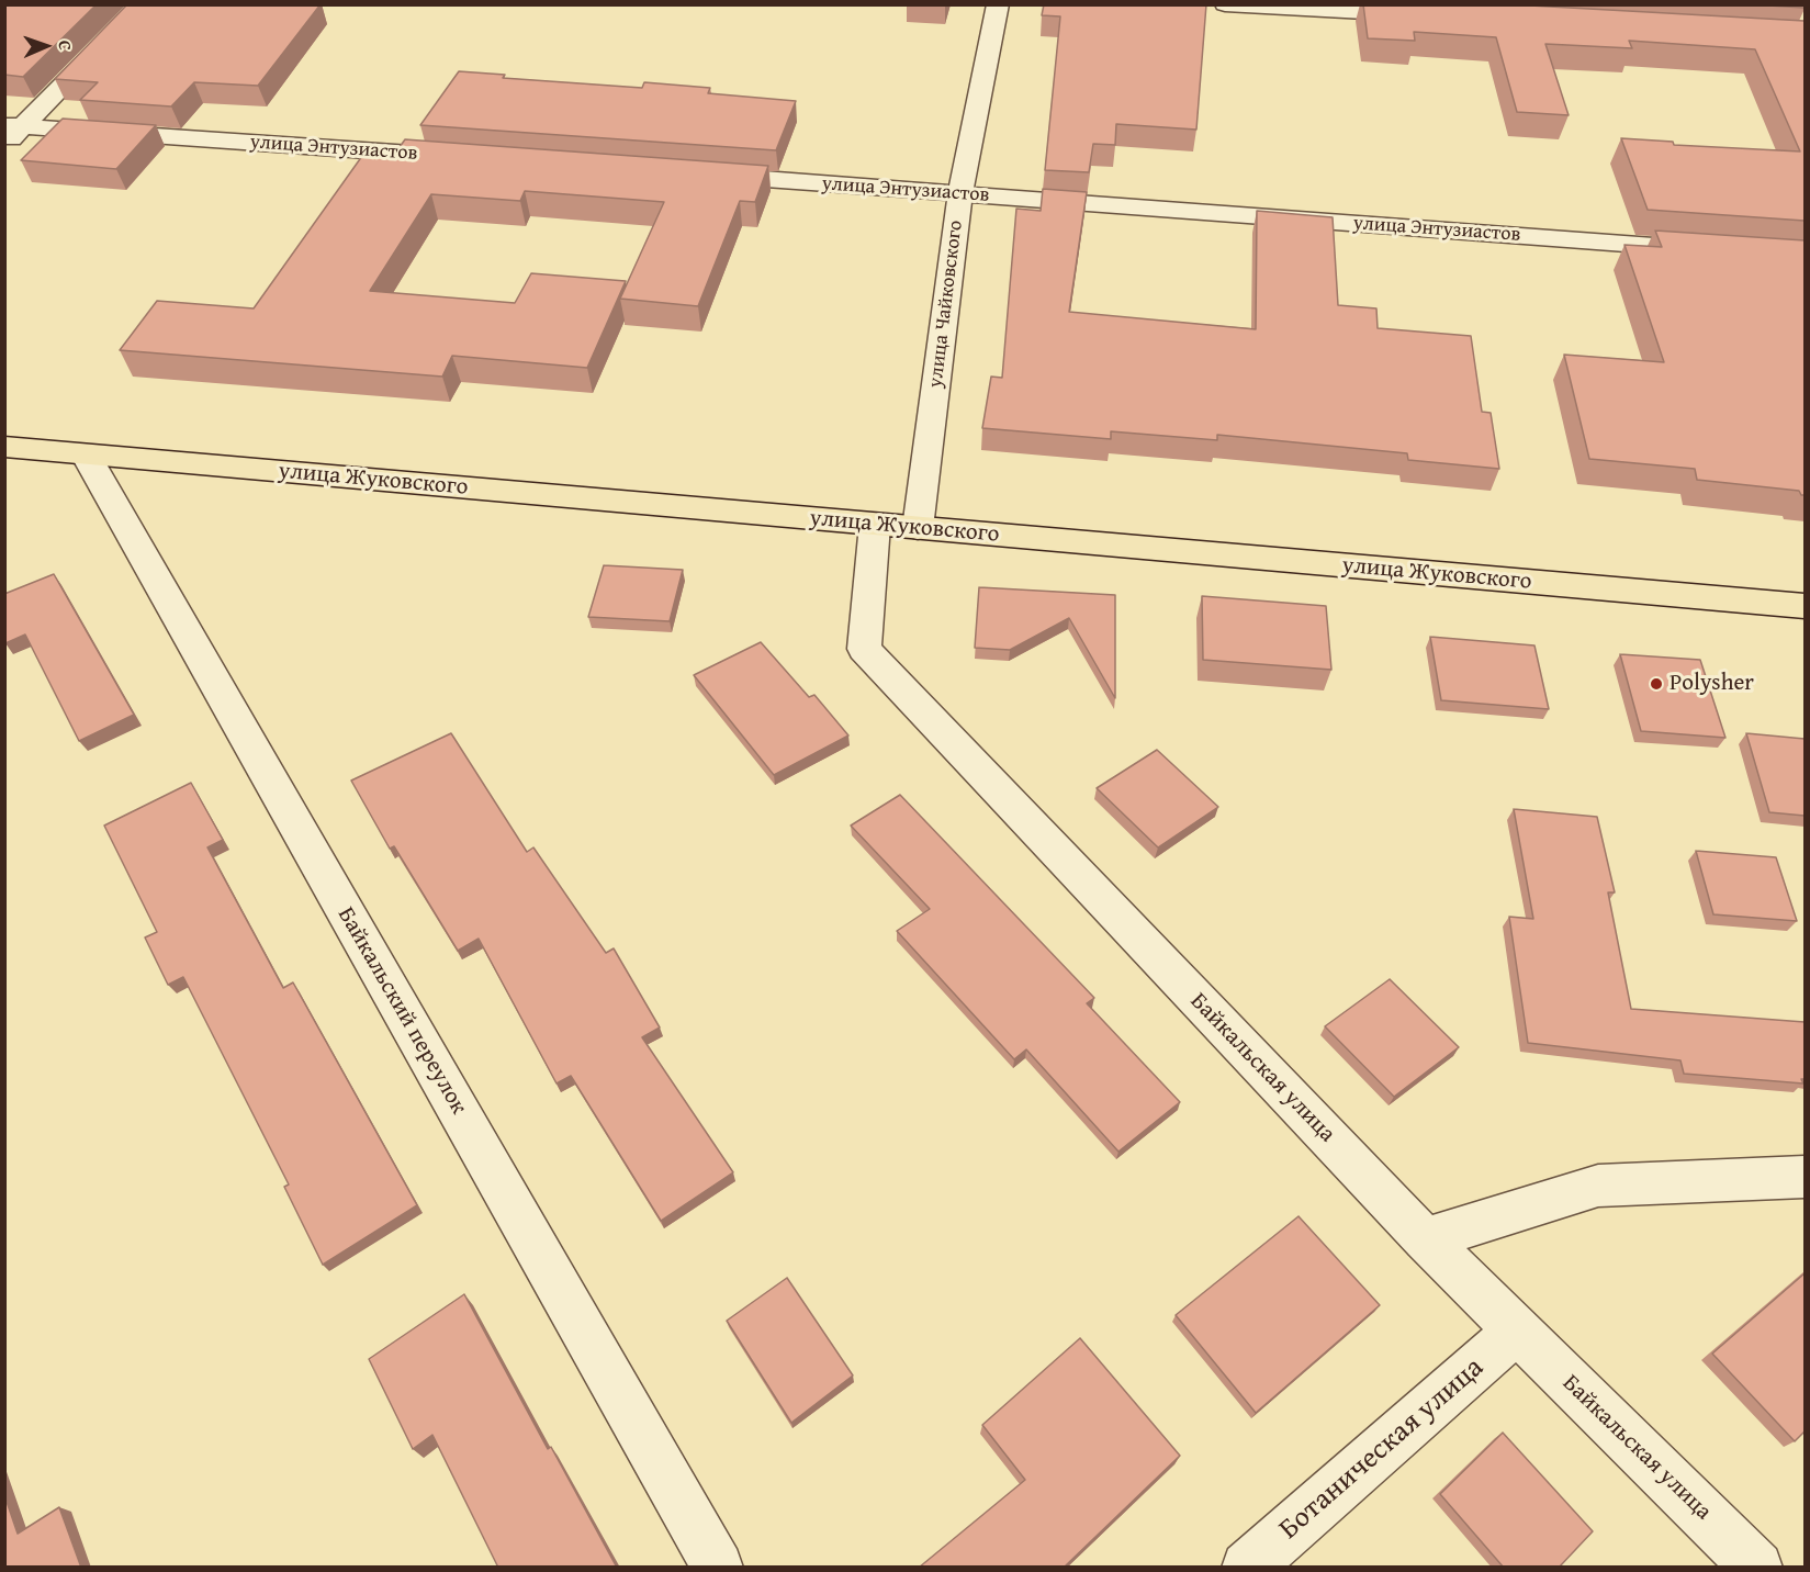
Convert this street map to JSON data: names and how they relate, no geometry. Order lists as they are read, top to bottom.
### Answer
{
  "streets": {
    "main road": ["улица Жуковского"],
    "street": [
      "улица Энтузиастов",
      "улица Чайковского",
      "Байкальский переулок",
      "Байкальская улица",
      "Ботаническая улица"
    ]
  },
  "crossings": [
    ["улица Энтузиастов", "улица Чайковского"],
    ["улица Чайковского", "улица Жуковского"],
    ["улица Жуковского", "Байкальский переулок"],
    ["улица Жуковского", "Байкальская улица"],
    ["Байкальская улица", "Ботаническая улица"]
  ],
  "places": ["Polysher"],
  "north": "right"
}
